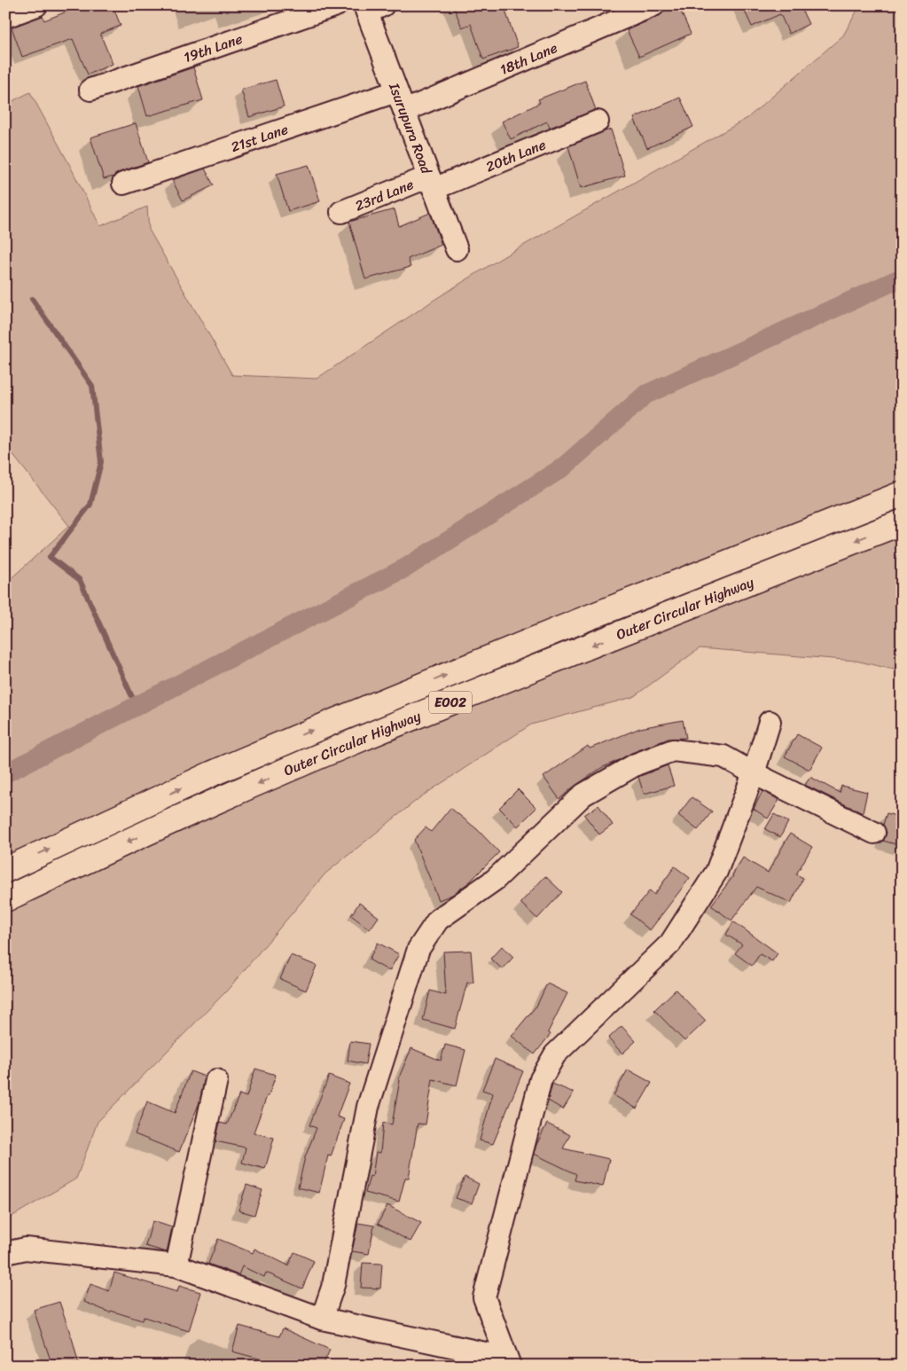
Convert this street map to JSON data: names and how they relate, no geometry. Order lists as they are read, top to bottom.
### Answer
{
  "streets": {
    "highway": ["Outer Circular Highway", "E002"],
    "street": [
      "19th Lane",
      "18th Lane",
      "Isurupura Road",
      "21st Lane",
      "20th Lane",
      "23rd Lane"
    ]
  },
  "crossings": [
    ["18th Lane", "Isurupura Road"],
    ["18th Lane", "21st Lane"],
    ["Isurupura Road", "21st Lane"],
    ["Isurupura Road", "20th Lane"],
    ["Isurupura Road", "23rd Lane"],
    ["20th Lane", "23rd Lane"]
  ]
}
